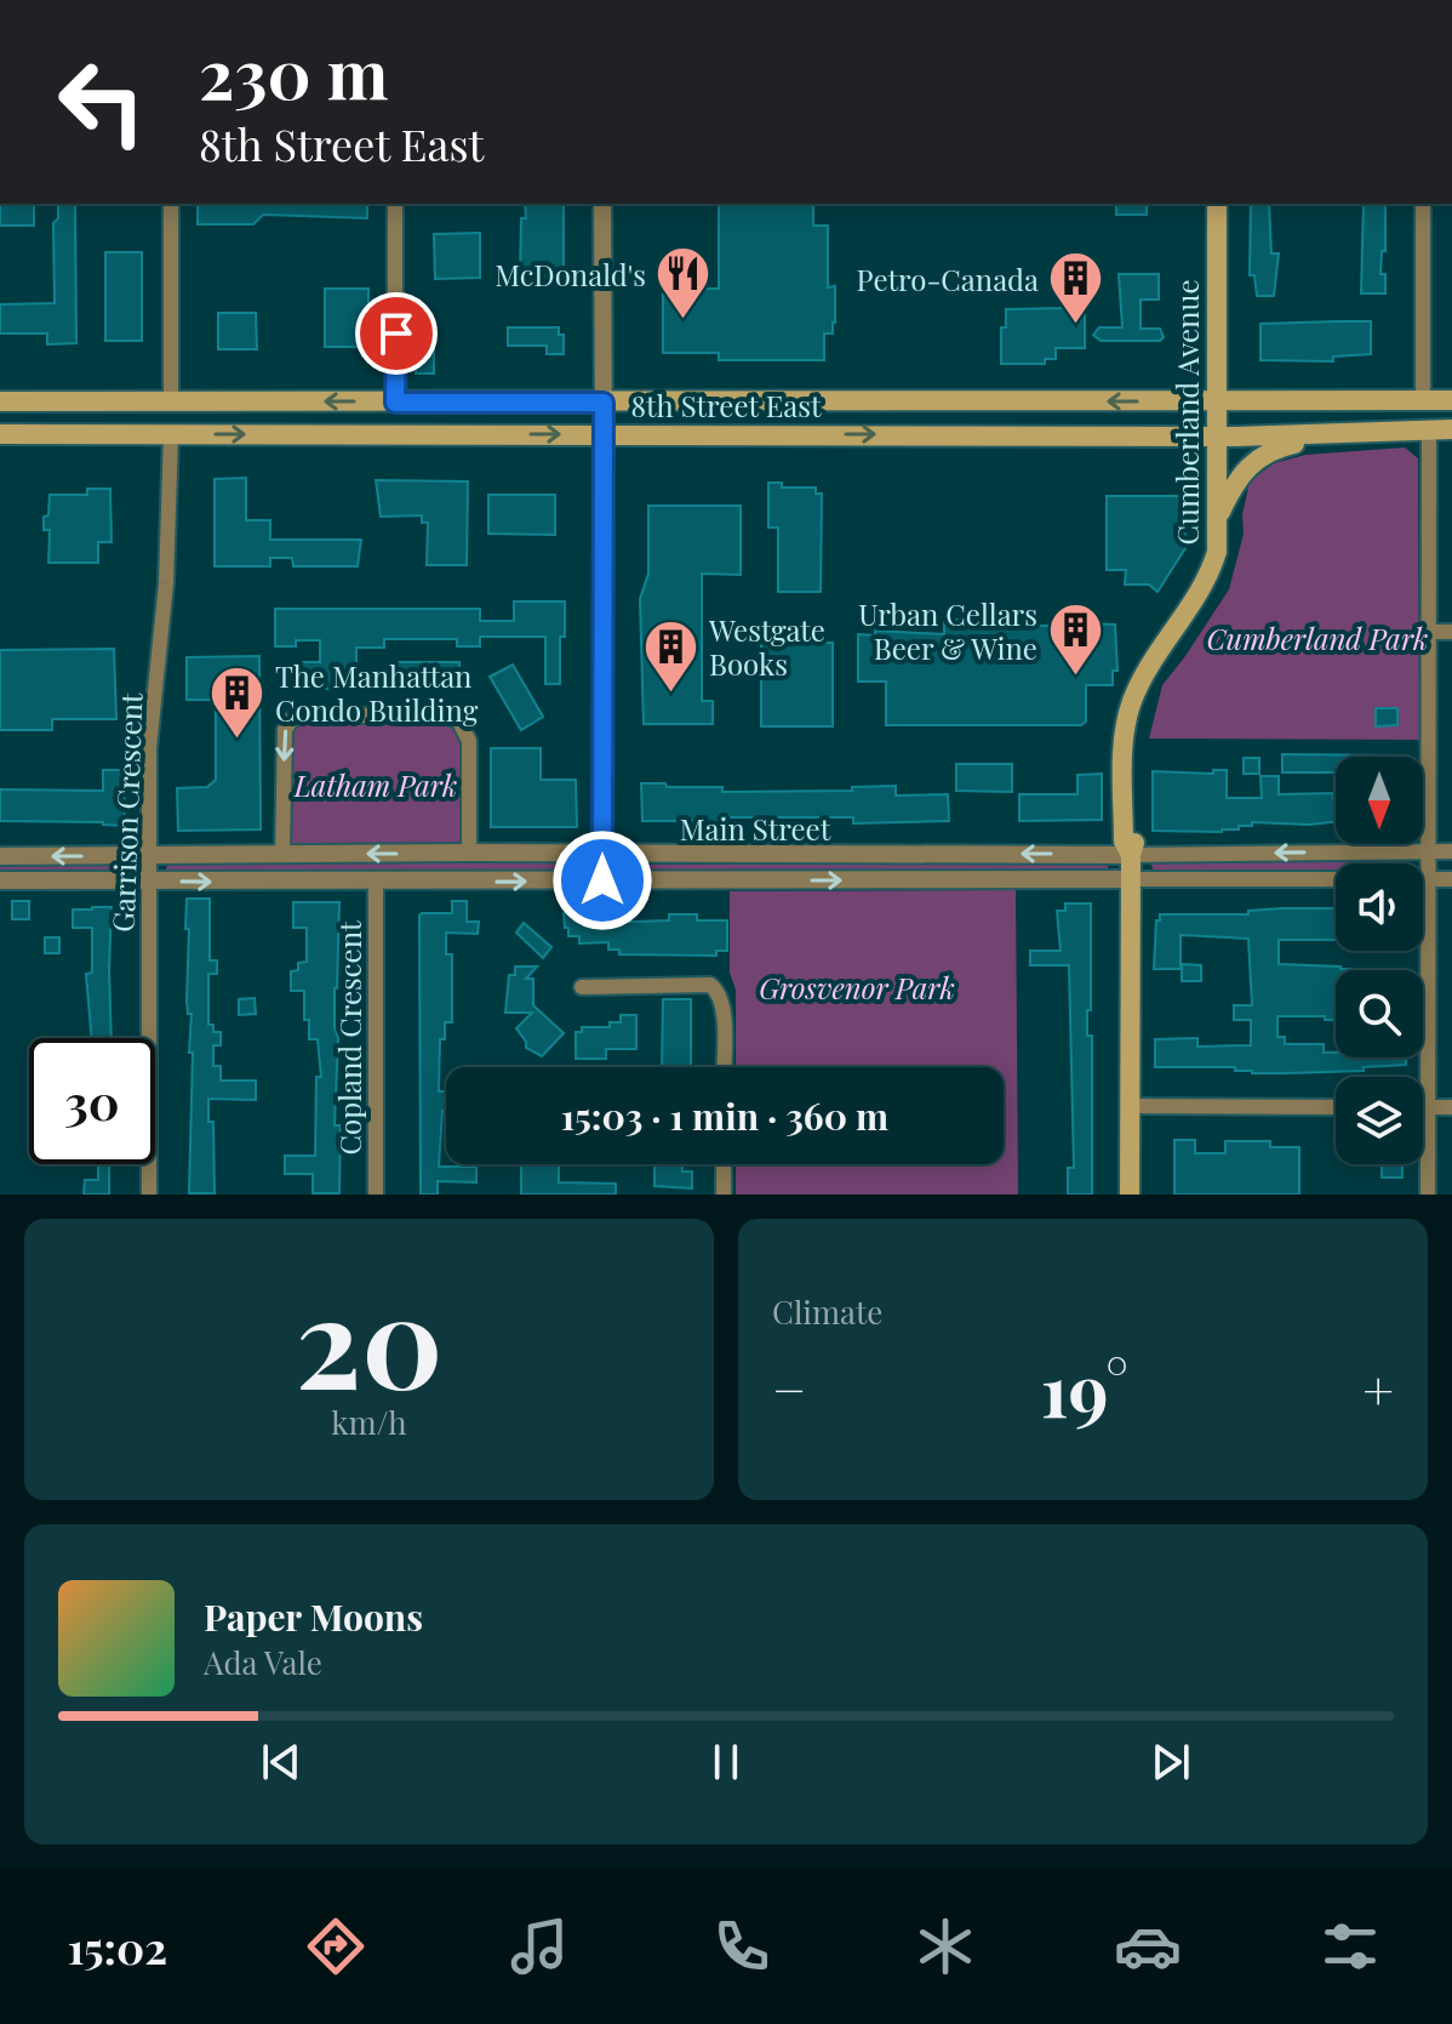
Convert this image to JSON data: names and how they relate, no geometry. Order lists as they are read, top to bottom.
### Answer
{
  "streets": {
    "main road": ["8th Street East", "Cumberland Avenue"],
    "street": ["Garrison Crescent", "Main Street", "Copland Crescent"]
  },
  "crossings": [
    ["8th Street East", "Cumberland Avenue"],
    ["8th Street East", "Garrison Crescent"],
    ["Cumberland Avenue", "Main Street"],
    ["Garrison Crescent", "Main Street"],
    ["Main Street", "Copland Crescent"]
  ],
  "parks": ["Cumberland Park", "Latham Park", "Grosvenor Park"],
  "places": {
    "restaurant": ["McDonald's"],
    "building": [
      "Petro-Canada",
      "Urban Cellars Beer & Wine",
      "Westgate Books",
      "The Manhattan Condo Building"
    ]
  },
  "north": "bottom",
  "page": {
    "turn": ["230 m", "8th Street East"],
    "limit": "30",
    "trip": "15:03 · 1 min · 360 m",
    "tile": [
      ["20", "km/h"],
      "Climate"
    ],
    "heat": ["−", "19°", "+"],
    "song": ["Paper Moons", "Ada Vale"],
    "tabs": "15:02"
  }
}
